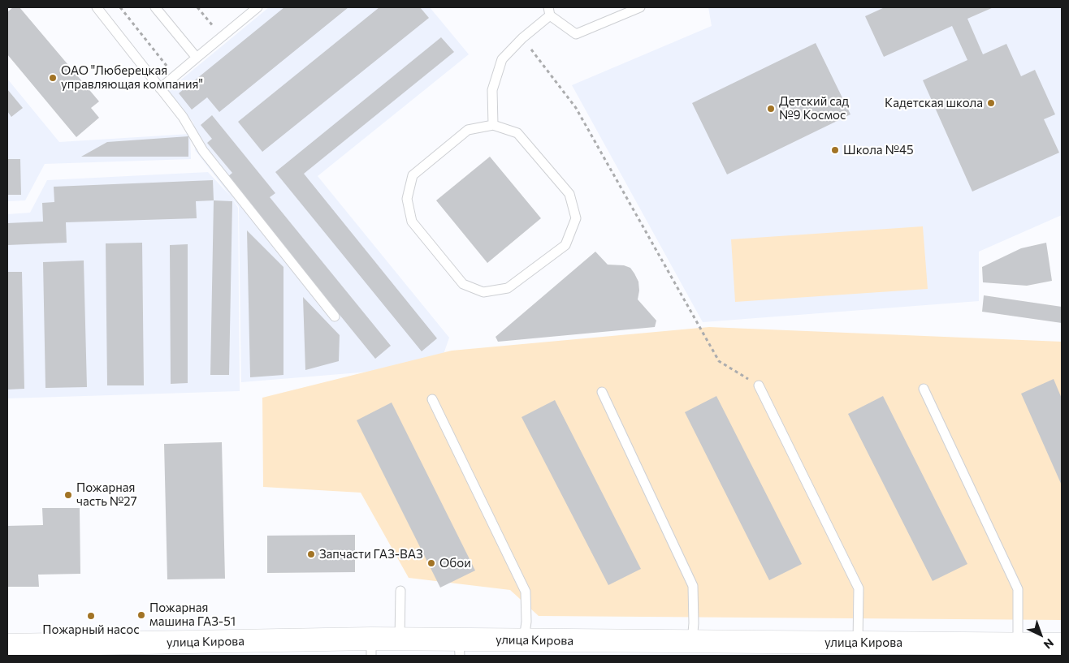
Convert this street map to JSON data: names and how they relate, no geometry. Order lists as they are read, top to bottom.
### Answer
{
  "streets": {
    "main road": ["улица Кирова"]
  },
  "places": [
    "ОАО \"Люберецкая управляющая компания\"",
    "Кадетская школа",
    "Детский сад №9 Космос",
    "Школа №45",
    "Пожарная часть №27",
    "Запчасти ГАЗ-ВАЗ",
    "Обои",
    "Пожарная машина ГАЗ-51",
    "Пожарный насос"
  ],
  "north": "bottom right"
}
